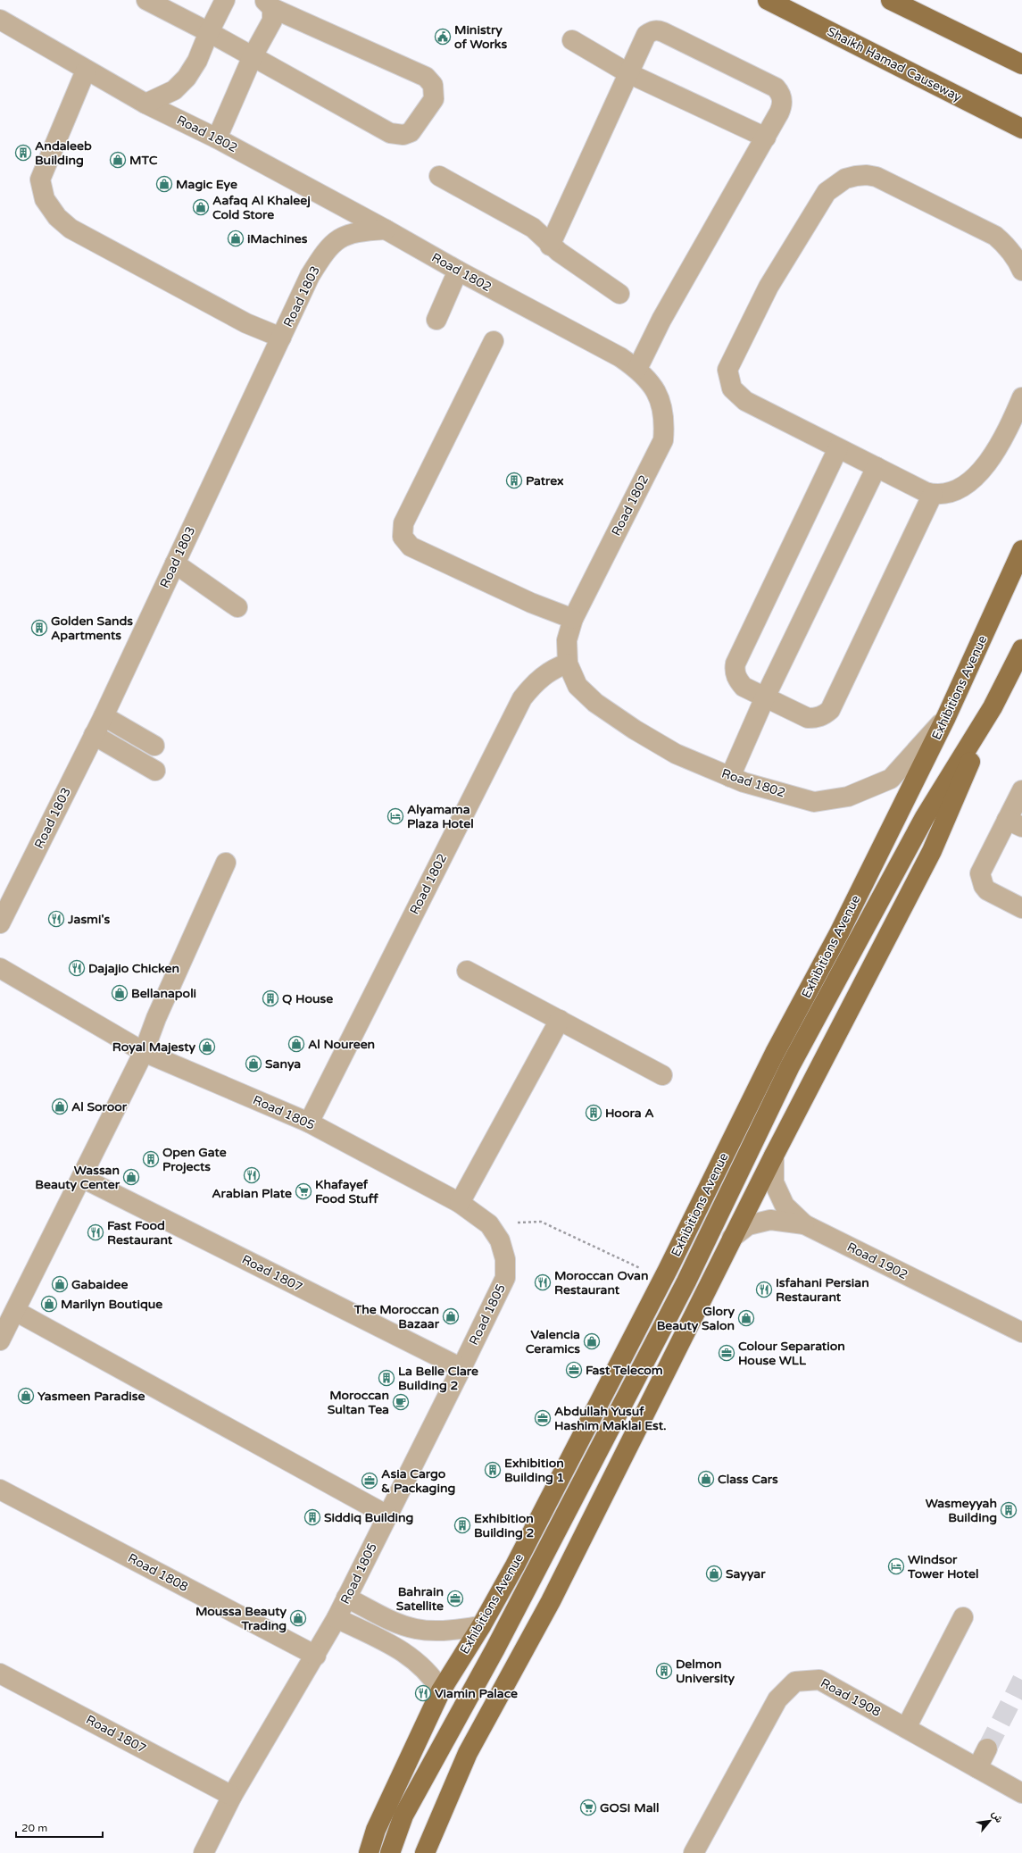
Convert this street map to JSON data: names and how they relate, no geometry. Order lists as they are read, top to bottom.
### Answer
{
  "streets": {
    "main road": ["Shaikh Hamad Causeway", "Exhibitions Avenue"],
    "street": [
      "Road 1802",
      "Road 1803",
      "Road 1805",
      "Road 1902",
      "Road 1807",
      "Road 1808",
      "Road 1908"
    ]
  },
  "crossings": [
    ["Road 1802", "Road 1803"],
    ["Road 1802", "Exhibitions Avenue"],
    ["Road 1802", "Road 1805"],
    ["Road 1805", "Road 1807"],
    ["Road 1805", "Road 1808"]
  ],
  "places": {
    "public building": ["Ministry of Works"],
    "building": [
      "Andaleeb Building",
      "Patrex",
      "Golden Sands Apartments",
      "Q House",
      "Hoora A",
      "Open Gate Projects",
      "La Belle Clare Building 2",
      "Exhibition Building 1",
      "Wasmeyyah Building",
      "Siddiq Building",
      "Exhibition Building 2",
      "Delmon University"
    ],
    "shop": [
      "MTC",
      "Magic Eye",
      "Aafaq Al Khaleej Cold Store",
      "iMachines",
      "Bellanapoli",
      "Al Noureen",
      "Royal Majesty",
      "Sanya",
      "Al Soroor",
      "Wassan Beauty Center",
      "Gabaidee",
      "Marilyn Boutique",
      "The Moroccan Bazaar",
      "Glory Beauty Salon",
      "Valencia Ceramics",
      "Yasmeen Paradise",
      "Class Cars",
      "Sayyar",
      "Moussa Beauty Trading"
    ],
    "hotel": ["Alyamama Plaza Hotel", "Windsor Tower Hotel"],
    "restaurant": [
      "Jasmi's",
      "Dajajio Chicken",
      "Arabian Plate",
      "Fast Food Restaurant",
      "Moroccan Ovan Restaurant",
      "Isfahani Persian Restaurant",
      "Viamin Palace"
    ],
    "supermarket": ["Khafayef Food Stuff", "GOSI Mall"],
    "office": [
      "Colour Separation House WLL",
      "Fast Telecom",
      "Abdullah Yusuf Hashim Maklai Est.",
      "Asia Cargo & Packaging",
      "Bahrain Satellite"
    ],
    "cafe": ["Moroccan Sultan Tea"]
  },
  "scale_bar": "20 m",
  "north": "top right"
}
